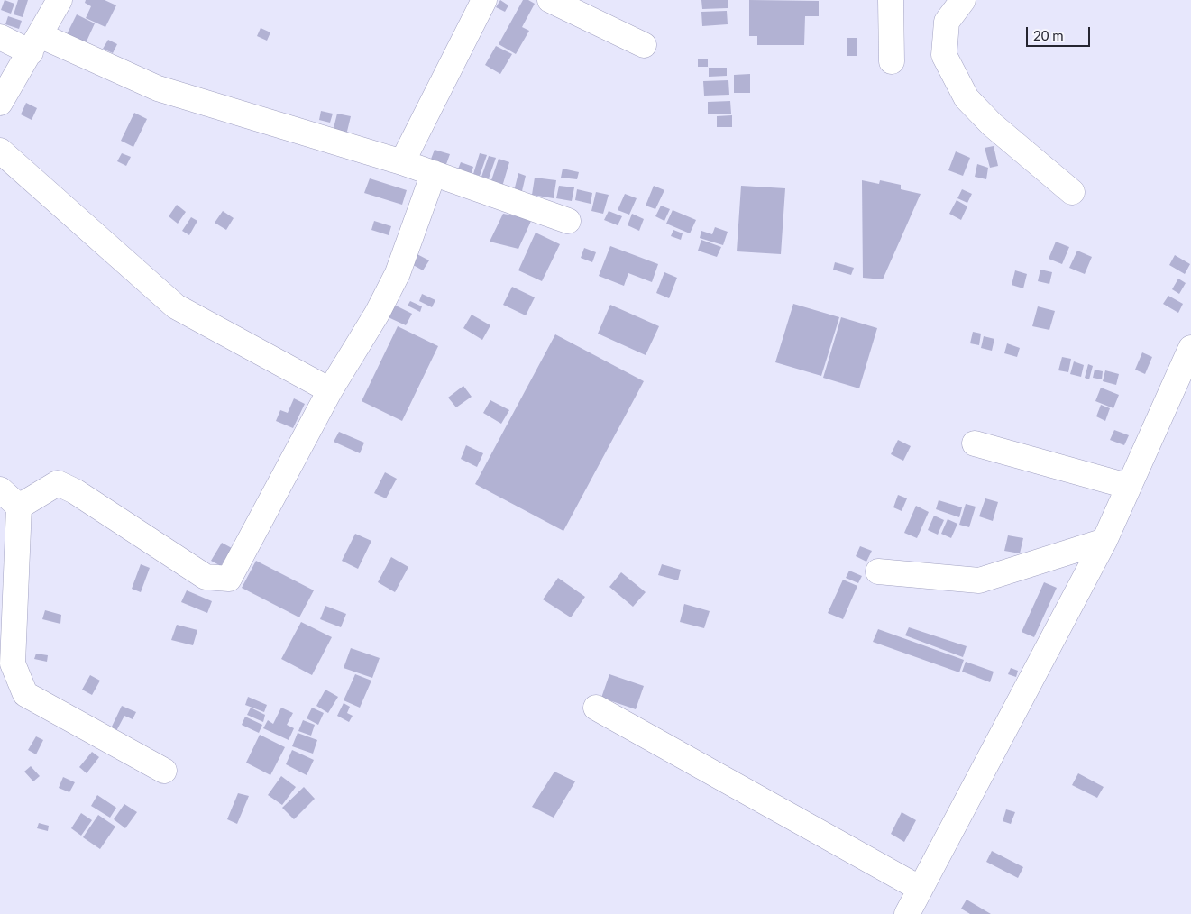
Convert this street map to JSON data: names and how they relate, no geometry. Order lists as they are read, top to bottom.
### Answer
{
  "scale_bar": "20 m"
}
